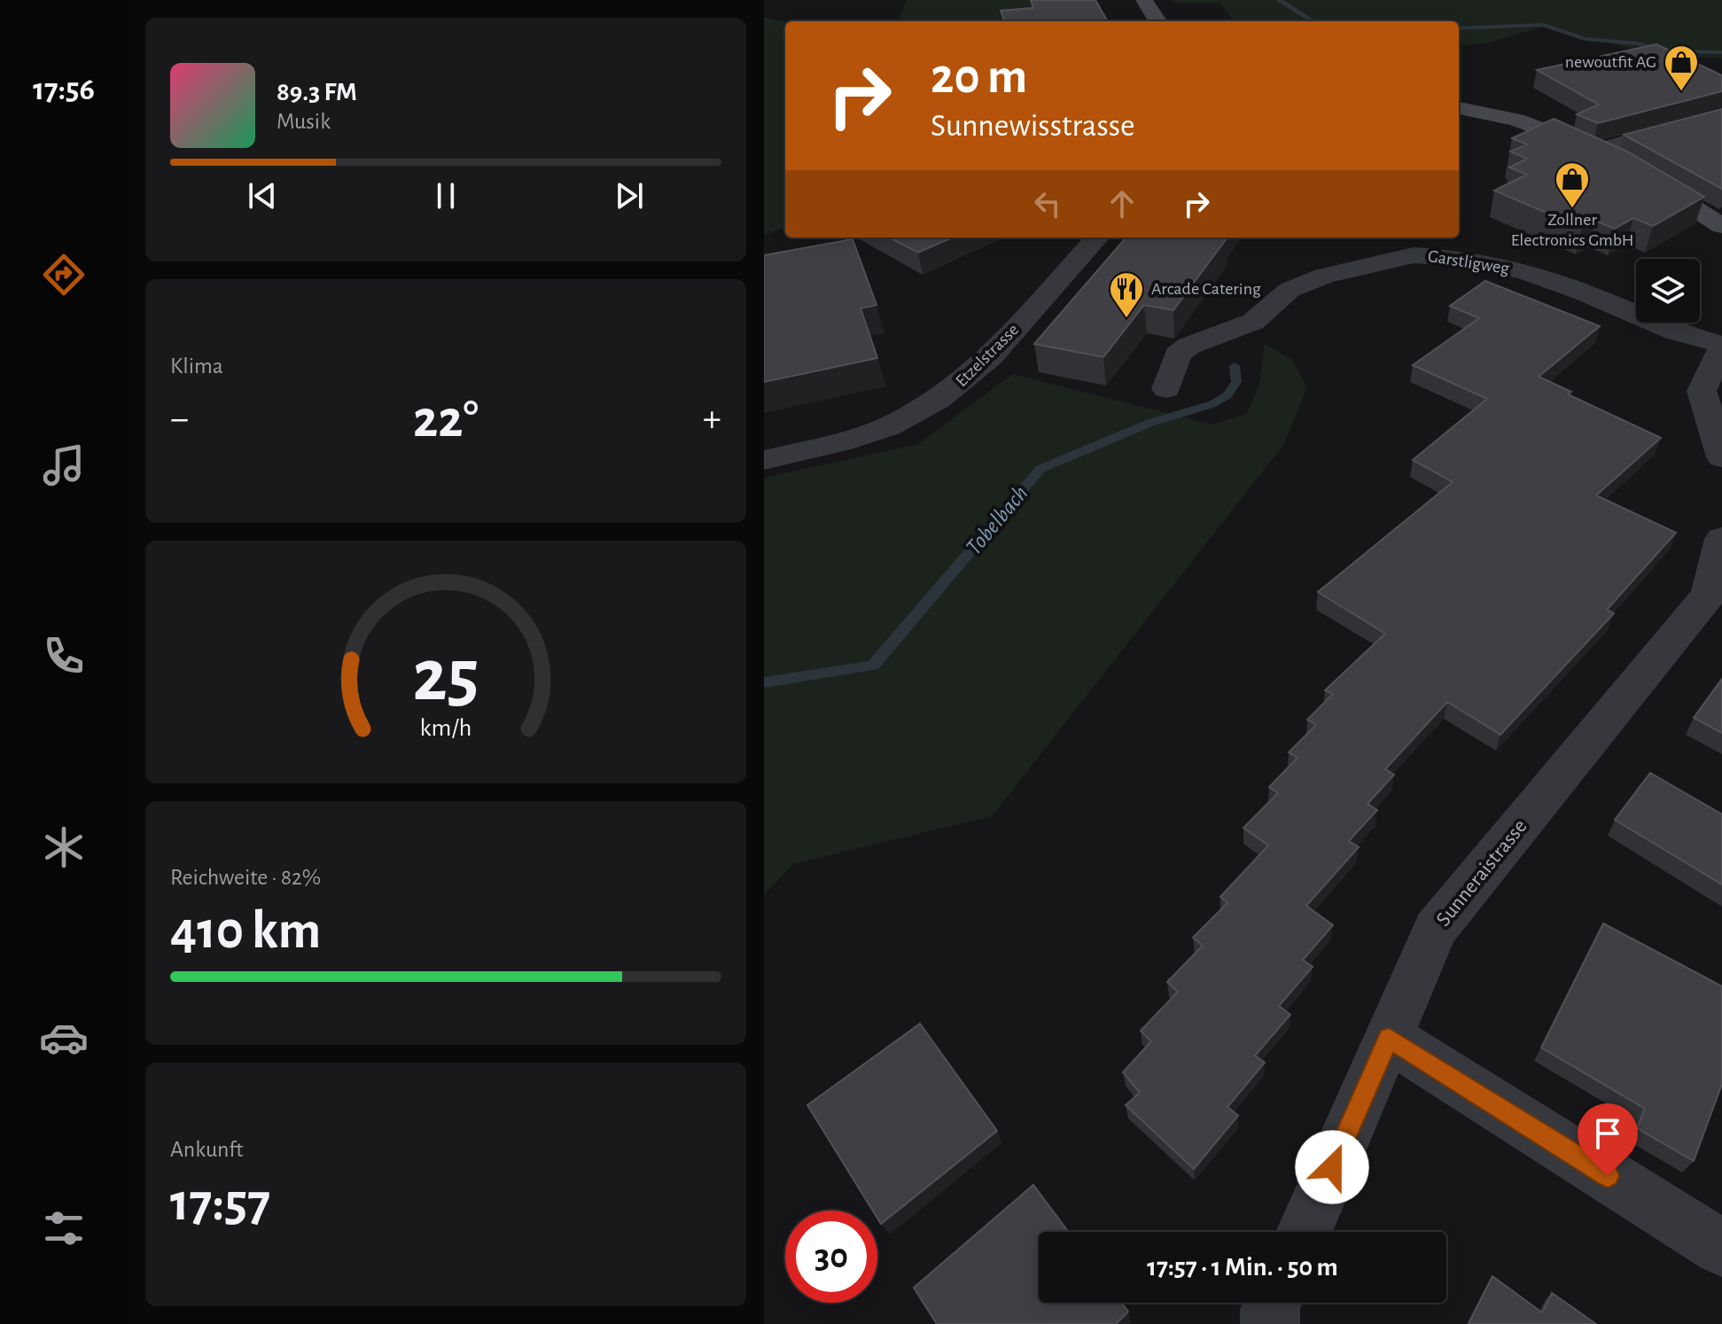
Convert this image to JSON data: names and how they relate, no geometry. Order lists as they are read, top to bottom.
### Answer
{
  "streets": {
    "street": ["Garstligweg", "Etzelstrasse", "Sunneraistrasse"]
  },
  "water": ["Tobelbach"],
  "places": {
    "shop": ["newoutfit AG", "Zollner Electronics GmbH"],
    "restaurant": ["Arcade Catering"]
  },
  "page": {
    "tabs": "17:56",
    "turn": ["20 m", "Sunnewisstrasse"],
    "song": ["89.3 FM", "Musik"],
    "tile": [
      "Klima",
      ["Reichweite · 82%", "410 km"],
      ["Ankunft", "17:57"]
    ],
    "heat": ["−", "22°", "+"],
    "limit": "30",
    "trip": "17:57 · 1 Min. · 50 m",
    "gauge": ["25", "km/h"]
  }
}
